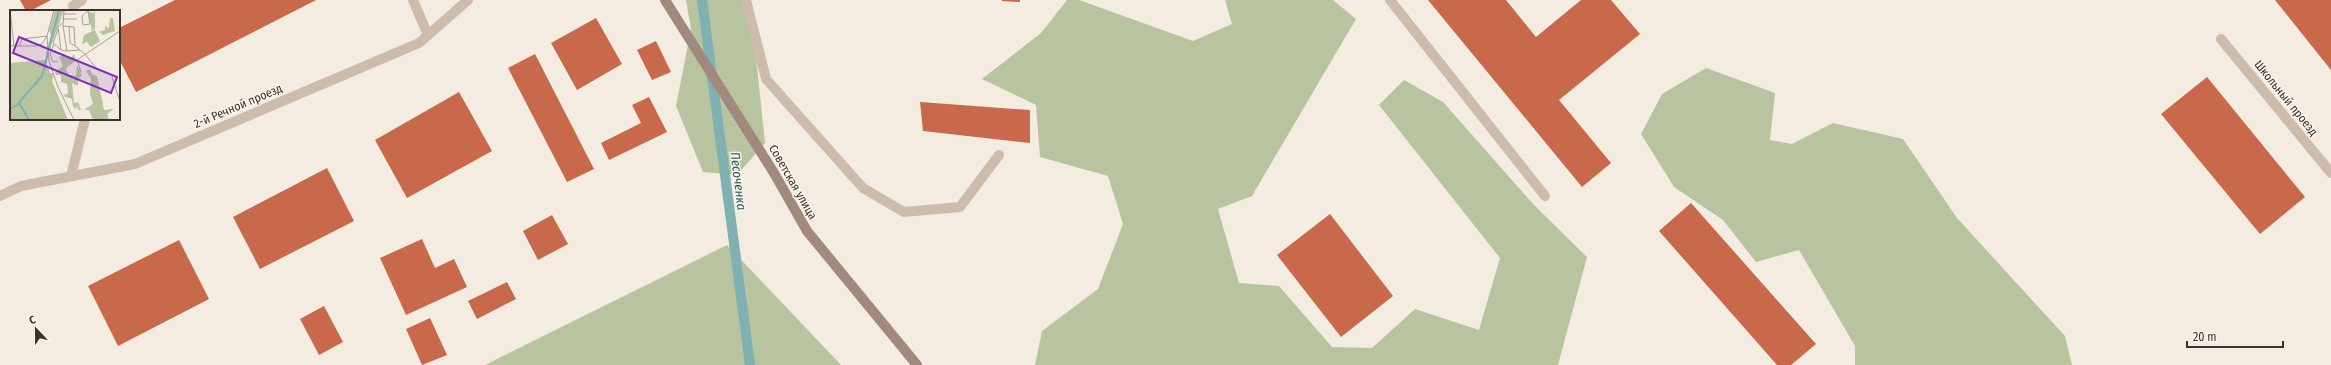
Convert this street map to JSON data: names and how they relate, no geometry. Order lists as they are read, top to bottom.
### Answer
{
  "streets": {
    "street": ["Школьный проезд", "2-й Речной проезд", "Советская улица"]
  },
  "water": ["Песоченка"],
  "scale_bar": "20 m",
  "north": "top"
}
